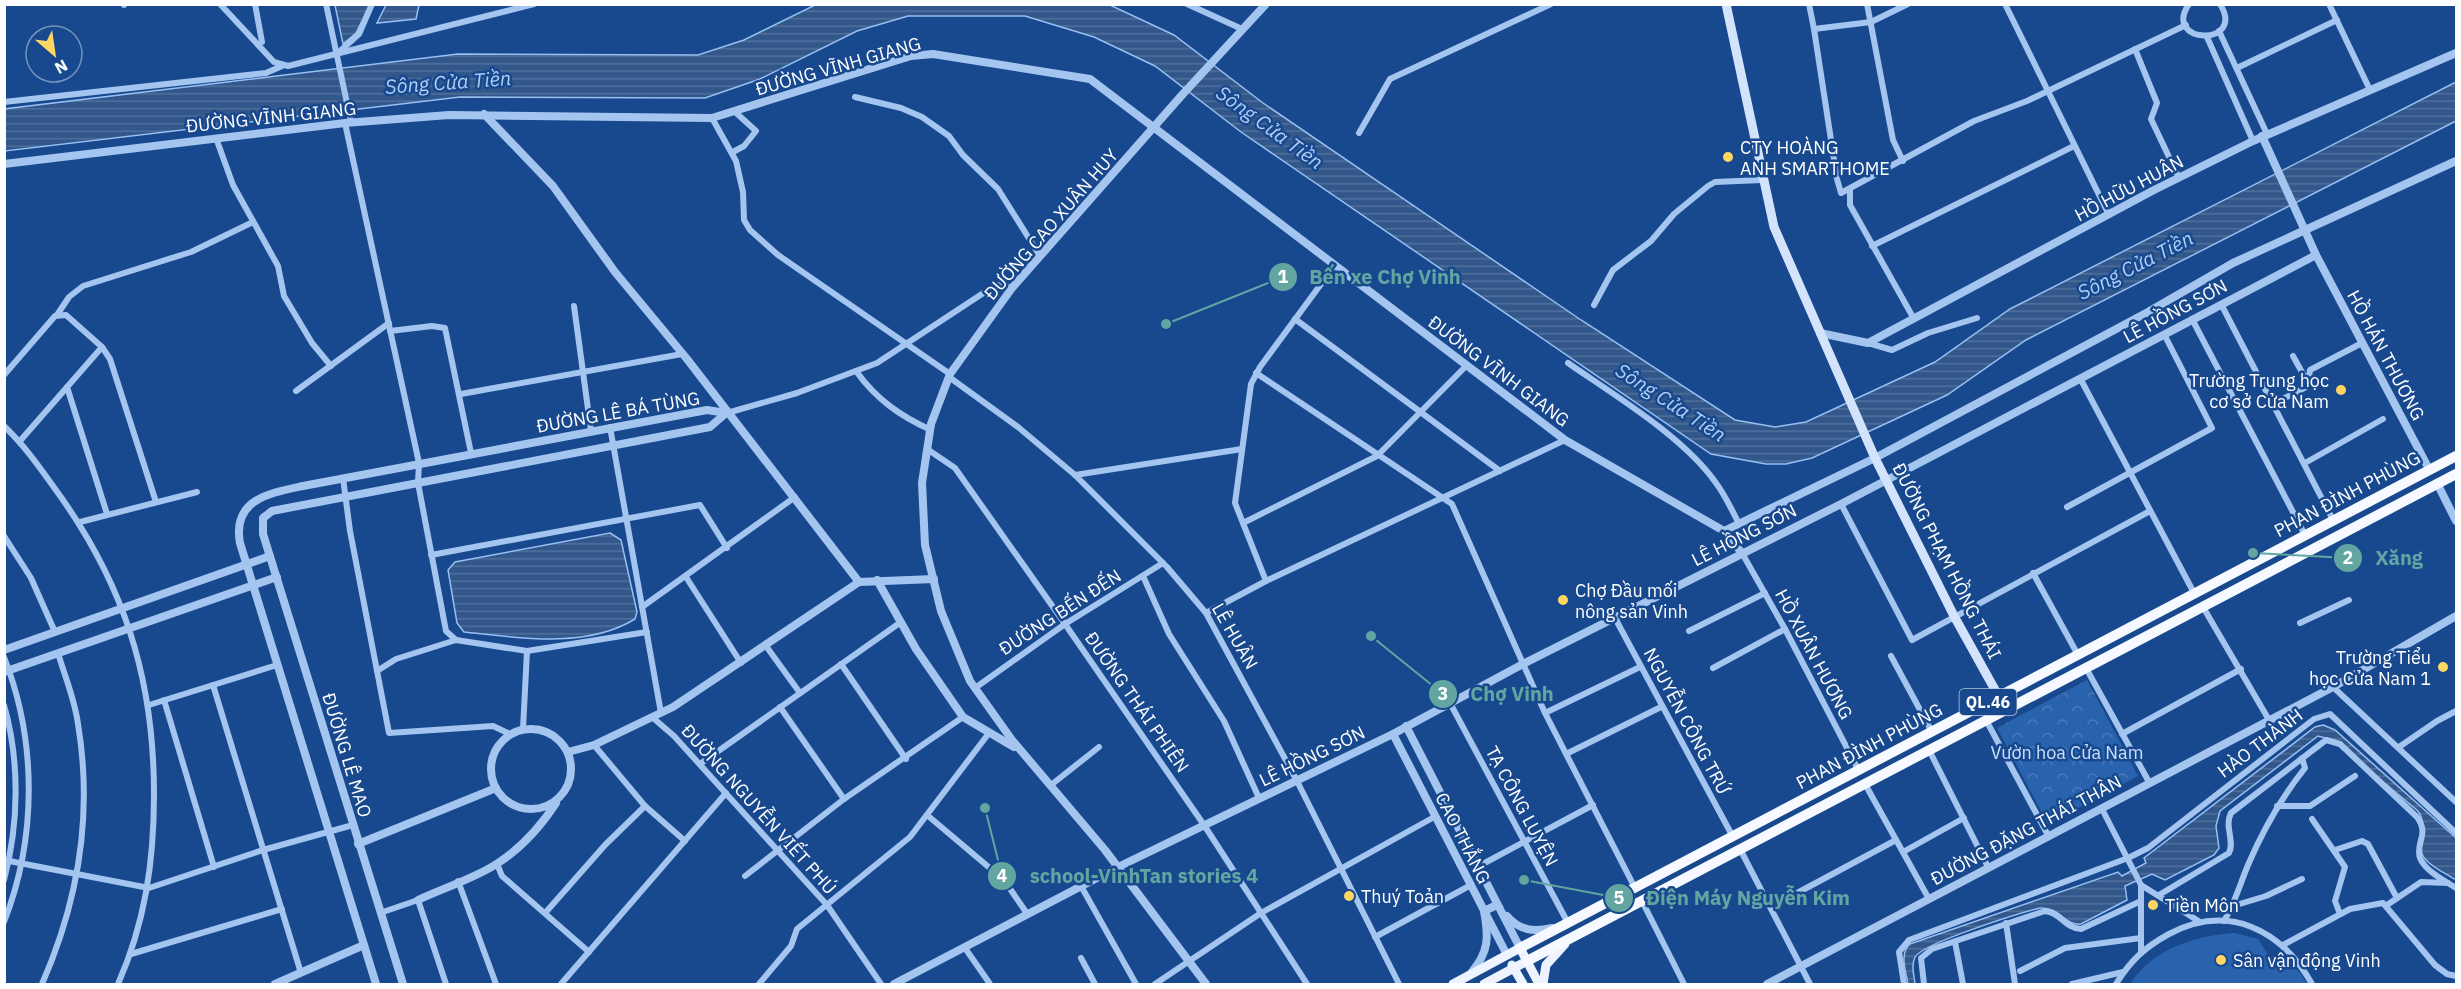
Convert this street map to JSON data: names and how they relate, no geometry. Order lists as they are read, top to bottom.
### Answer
{
  "streets": {
    "highway": ["PHAN ĐÌNH PHÙNG", "QL.46"],
    "main road": ["ĐƯỜNG PHẠM HỒNG THÁI"],
    "street": [
      "ĐƯỜNG VĨNH GIANG",
      "HỒ HỮU HUÂN",
      "ĐƯỜNG CAO XUÂN HUY",
      "LÊ HỒNG SƠN",
      "HỒ HÁN THƯƠNG",
      "ĐƯỜNG LÊ BÁ TÙNG",
      "ĐƯỜNG BẾN ĐẾN",
      "LÊ HUÂN",
      "HỒ XUÂN HƯƠNG",
      "ĐƯỜNG THÁI PHIÊN",
      "NGUYỄN CÔNG TRỨ",
      "HÀO THÀNH",
      "ĐƯỜNG LÊ MAO",
      "TẠ CÔNG LUYỆN",
      "ĐƯỜNG NGUYỄN VIẾT PHÚ",
      "ĐƯỜNG ĐẶNG THÁI THÂN",
      "CAO THẮNG"
    ]
  },
  "crossings": [
    ["ĐƯỜNG VĨNH GIANG", "ĐƯỜNG CAO XUÂN HUY"],
    ["ĐƯỜNG VĨNH GIANG", "LÊ HỒNG SƠN"],
    ["ĐƯỜNG VĨNH GIANG", "LÊ HUÂN"],
    ["ĐƯỜNG VĨNH GIANG", "HỒ XUÂN HƯƠNG"],
    ["HỒ HỮU HUÂN", "HỒ HÁN THƯƠNG"],
    ["ĐƯỜNG CAO XUÂN HUY", "LÊ HỒNG SƠN"],
    ["ĐƯỜNG CAO XUÂN HUY", "ĐƯỜNG BẾN ĐẾN"],
    ["ĐƯỜNG CAO XUÂN HUY", "LÊ HUÂN"],
    ["ĐƯỜNG CAO XUÂN HUY", "ĐƯỜNG THÁI PHIÊN"],
    ["LÊ HỒNG SƠN", "HỒ HÁN THƯƠNG"],
    ["LÊ HỒNG SƠN", "ĐƯỜNG PHẠM HỒNG THÁI"],
    ["LÊ HỒNG SƠN", "LÊ HUÂN"],
    ["LÊ HỒNG SƠN", "HỒ XUÂN HƯƠNG"],
    ["LÊ HỒNG SƠN", "ĐƯỜNG THÁI PHIÊN"],
    ["LÊ HỒNG SƠN", "NGUYỄN CÔNG TRỨ"],
    ["LÊ HỒNG SƠN", "TẠ CÔNG LUYỆN"],
    ["LÊ HỒNG SƠN", "CAO THẮNG"],
    ["HỒ HÁN THƯƠNG", "PHAN ĐÌNH PHÙNG"],
    ["ĐƯỜNG LÊ BÁ TÙNG", "ĐƯỜNG LÊ MAO"],
    ["PHAN ĐÌNH PHÙNG", "ĐƯỜNG PHẠM HỒNG THÁI"],
    ["PHAN ĐÌNH PHÙNG", "HỒ XUÂN HƯƠNG"],
    ["PHAN ĐÌNH PHÙNG", "NGUYỄN CÔNG TRỨ"],
    ["PHAN ĐÌNH PHÙNG", "TẠ CÔNG LUYỆN"],
    ["ĐƯỜNG BẾN ĐẾN", "LÊ HUÂN"],
    ["ĐƯỜNG BẾN ĐẾN", "ĐƯỜNG THÁI PHIÊN"]
  ],
  "water": ["Sông Cửa Tiền"],
  "parks": ["Vườn hoa Cửa Nam"],
  "places": [
    "CTY HOÀNG ANH SMARTHOME",
    "Bến xe Chợ Vinh",
    "Trường Trung học cơ sở Cửa Nam",
    "Xăng",
    "Chợ Đầu mối nông sản Vinh",
    "Chợ Vinh",
    "Trường Tiểu học Cửa Nam 1",
    "school-VinhTan stories 4",
    "Điện Máy Nguyễn Kim",
    "Thuý Toản",
    "Tiền Môn",
    "Sân vận động Vinh"
  ],
  "north": "bottom right"
}
